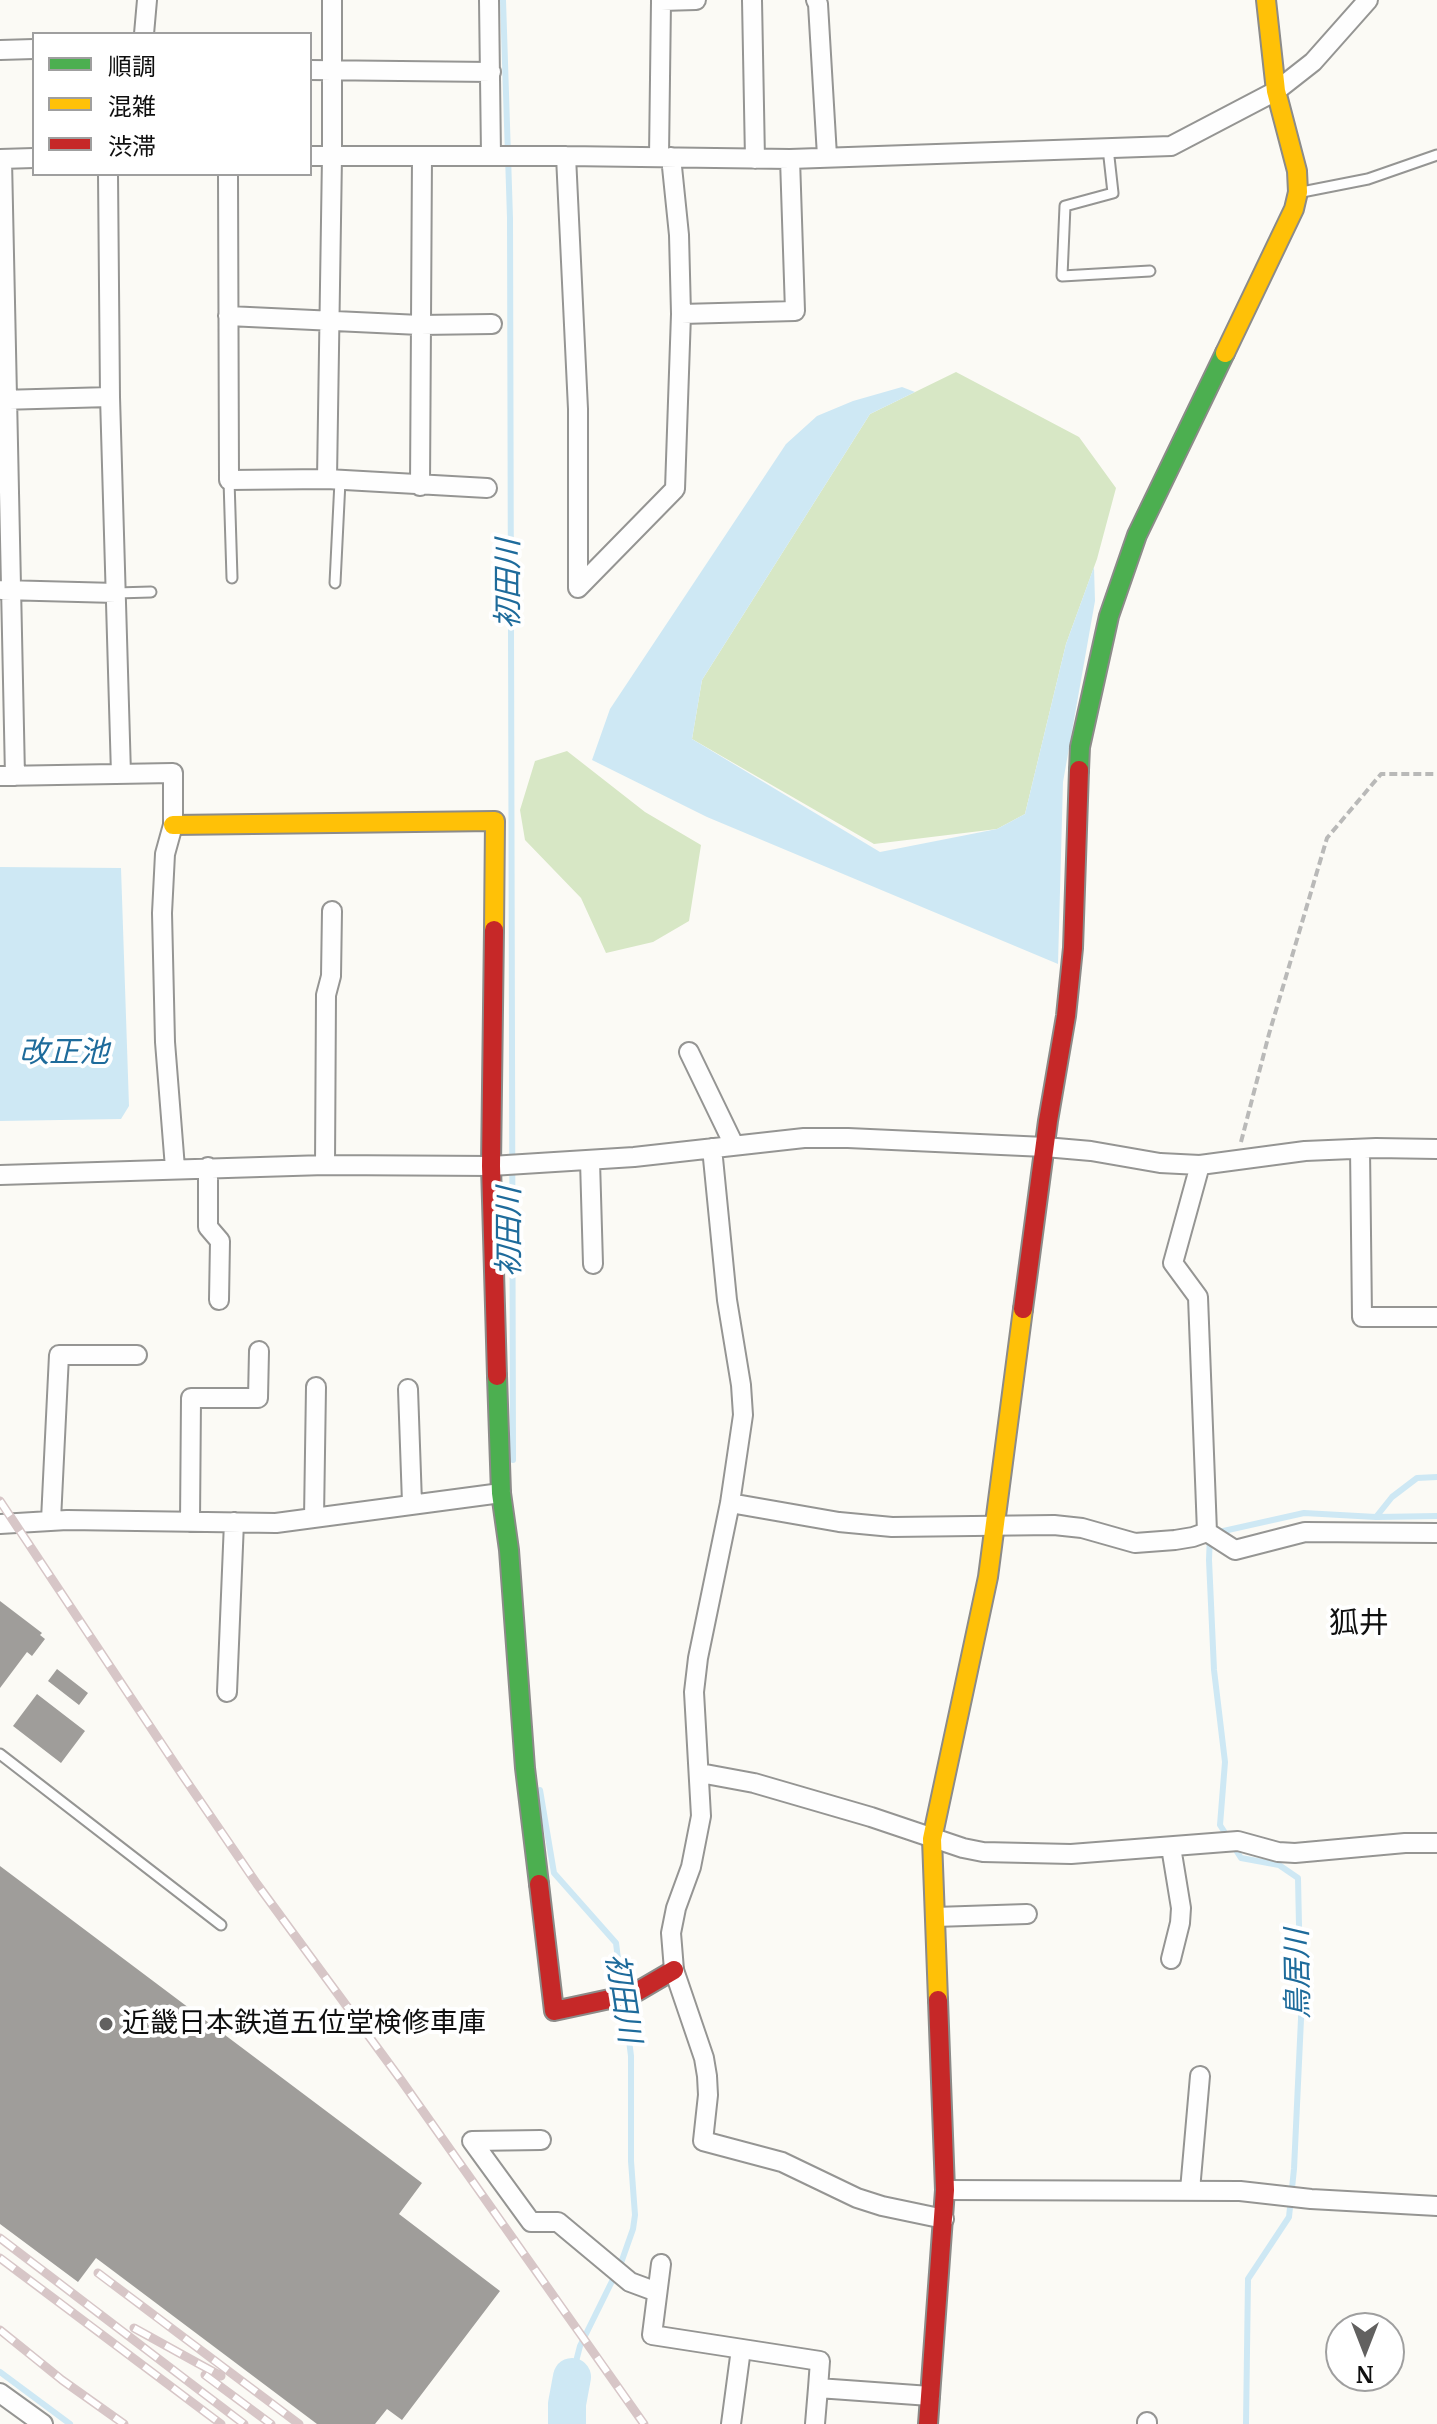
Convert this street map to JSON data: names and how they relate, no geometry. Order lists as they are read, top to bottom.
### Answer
{
  "districts": ["狐井"],
  "water": ["初田川", "改正池", "鳥居川"],
  "places": ["近畿日本鉄道五位堂検修車庫"],
  "legend": ["順調", "混雑", "渋滞"],
  "north": "bottom"
}
